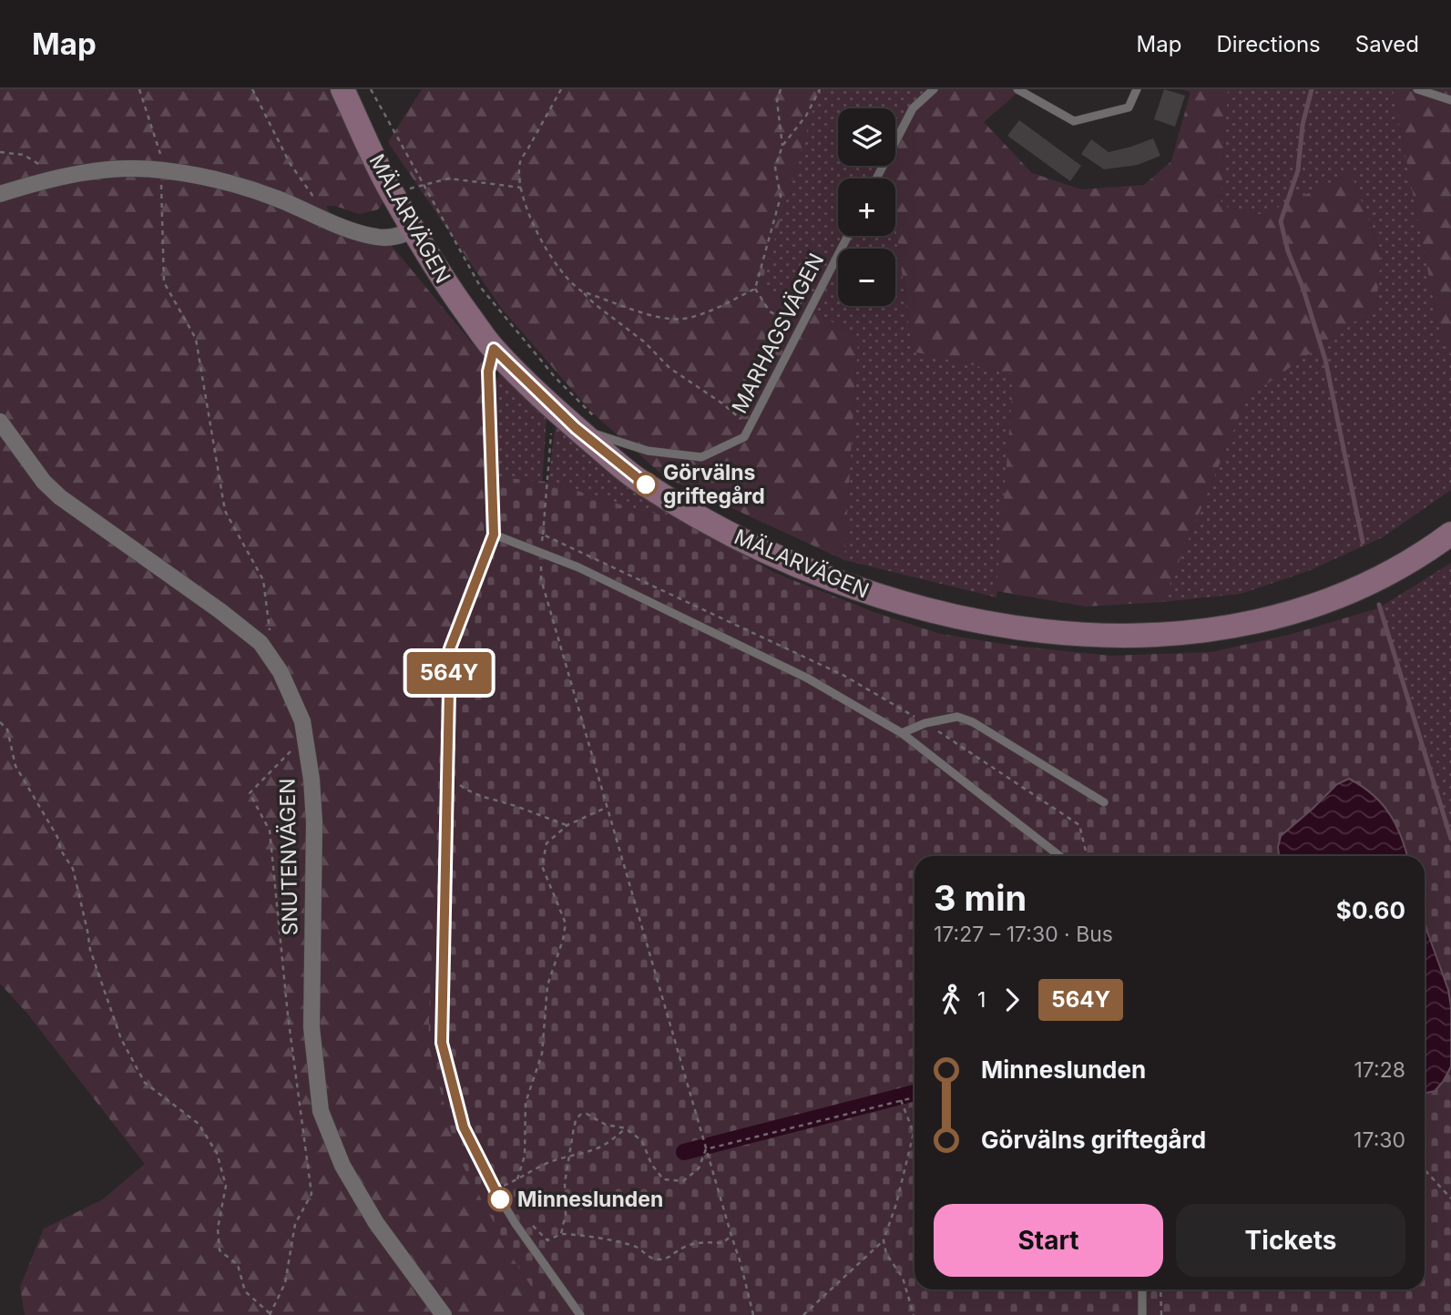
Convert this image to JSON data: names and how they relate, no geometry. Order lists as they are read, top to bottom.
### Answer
{
  "streets": {
    "street": ["MÄLARVÄGEN", "SNUTENVÄGEN"],
    "lane": ["MARHAGSVÄGEN"]
  },
  "crossings": [
    ["MÄLARVÄGEN", "MARHAGSVÄGEN"]
  ],
  "places": ["Görvälns griftegård", "Minneslunden"],
  "lines": ["bus line 564Y"],
  "page": {
    "header": "Map",
    "nav": ["Map", "Directions", "Saved"],
    "on_map": "564Y",
    "map_buttons": ["+", "−"],
    "heading": ["3 min", "17:27 – 17:30 · Bus", "$0.60"],
    "legs": ["1", "564Y"],
    "list": [
      {
        "name": "Minneslunden",
        "value": "17:28"
      },
      {
        "name": "Görvälns griftegård",
        "value": "17:30"
      }
    ],
    "buttons": ["Start", "Tickets"]
  }
}
